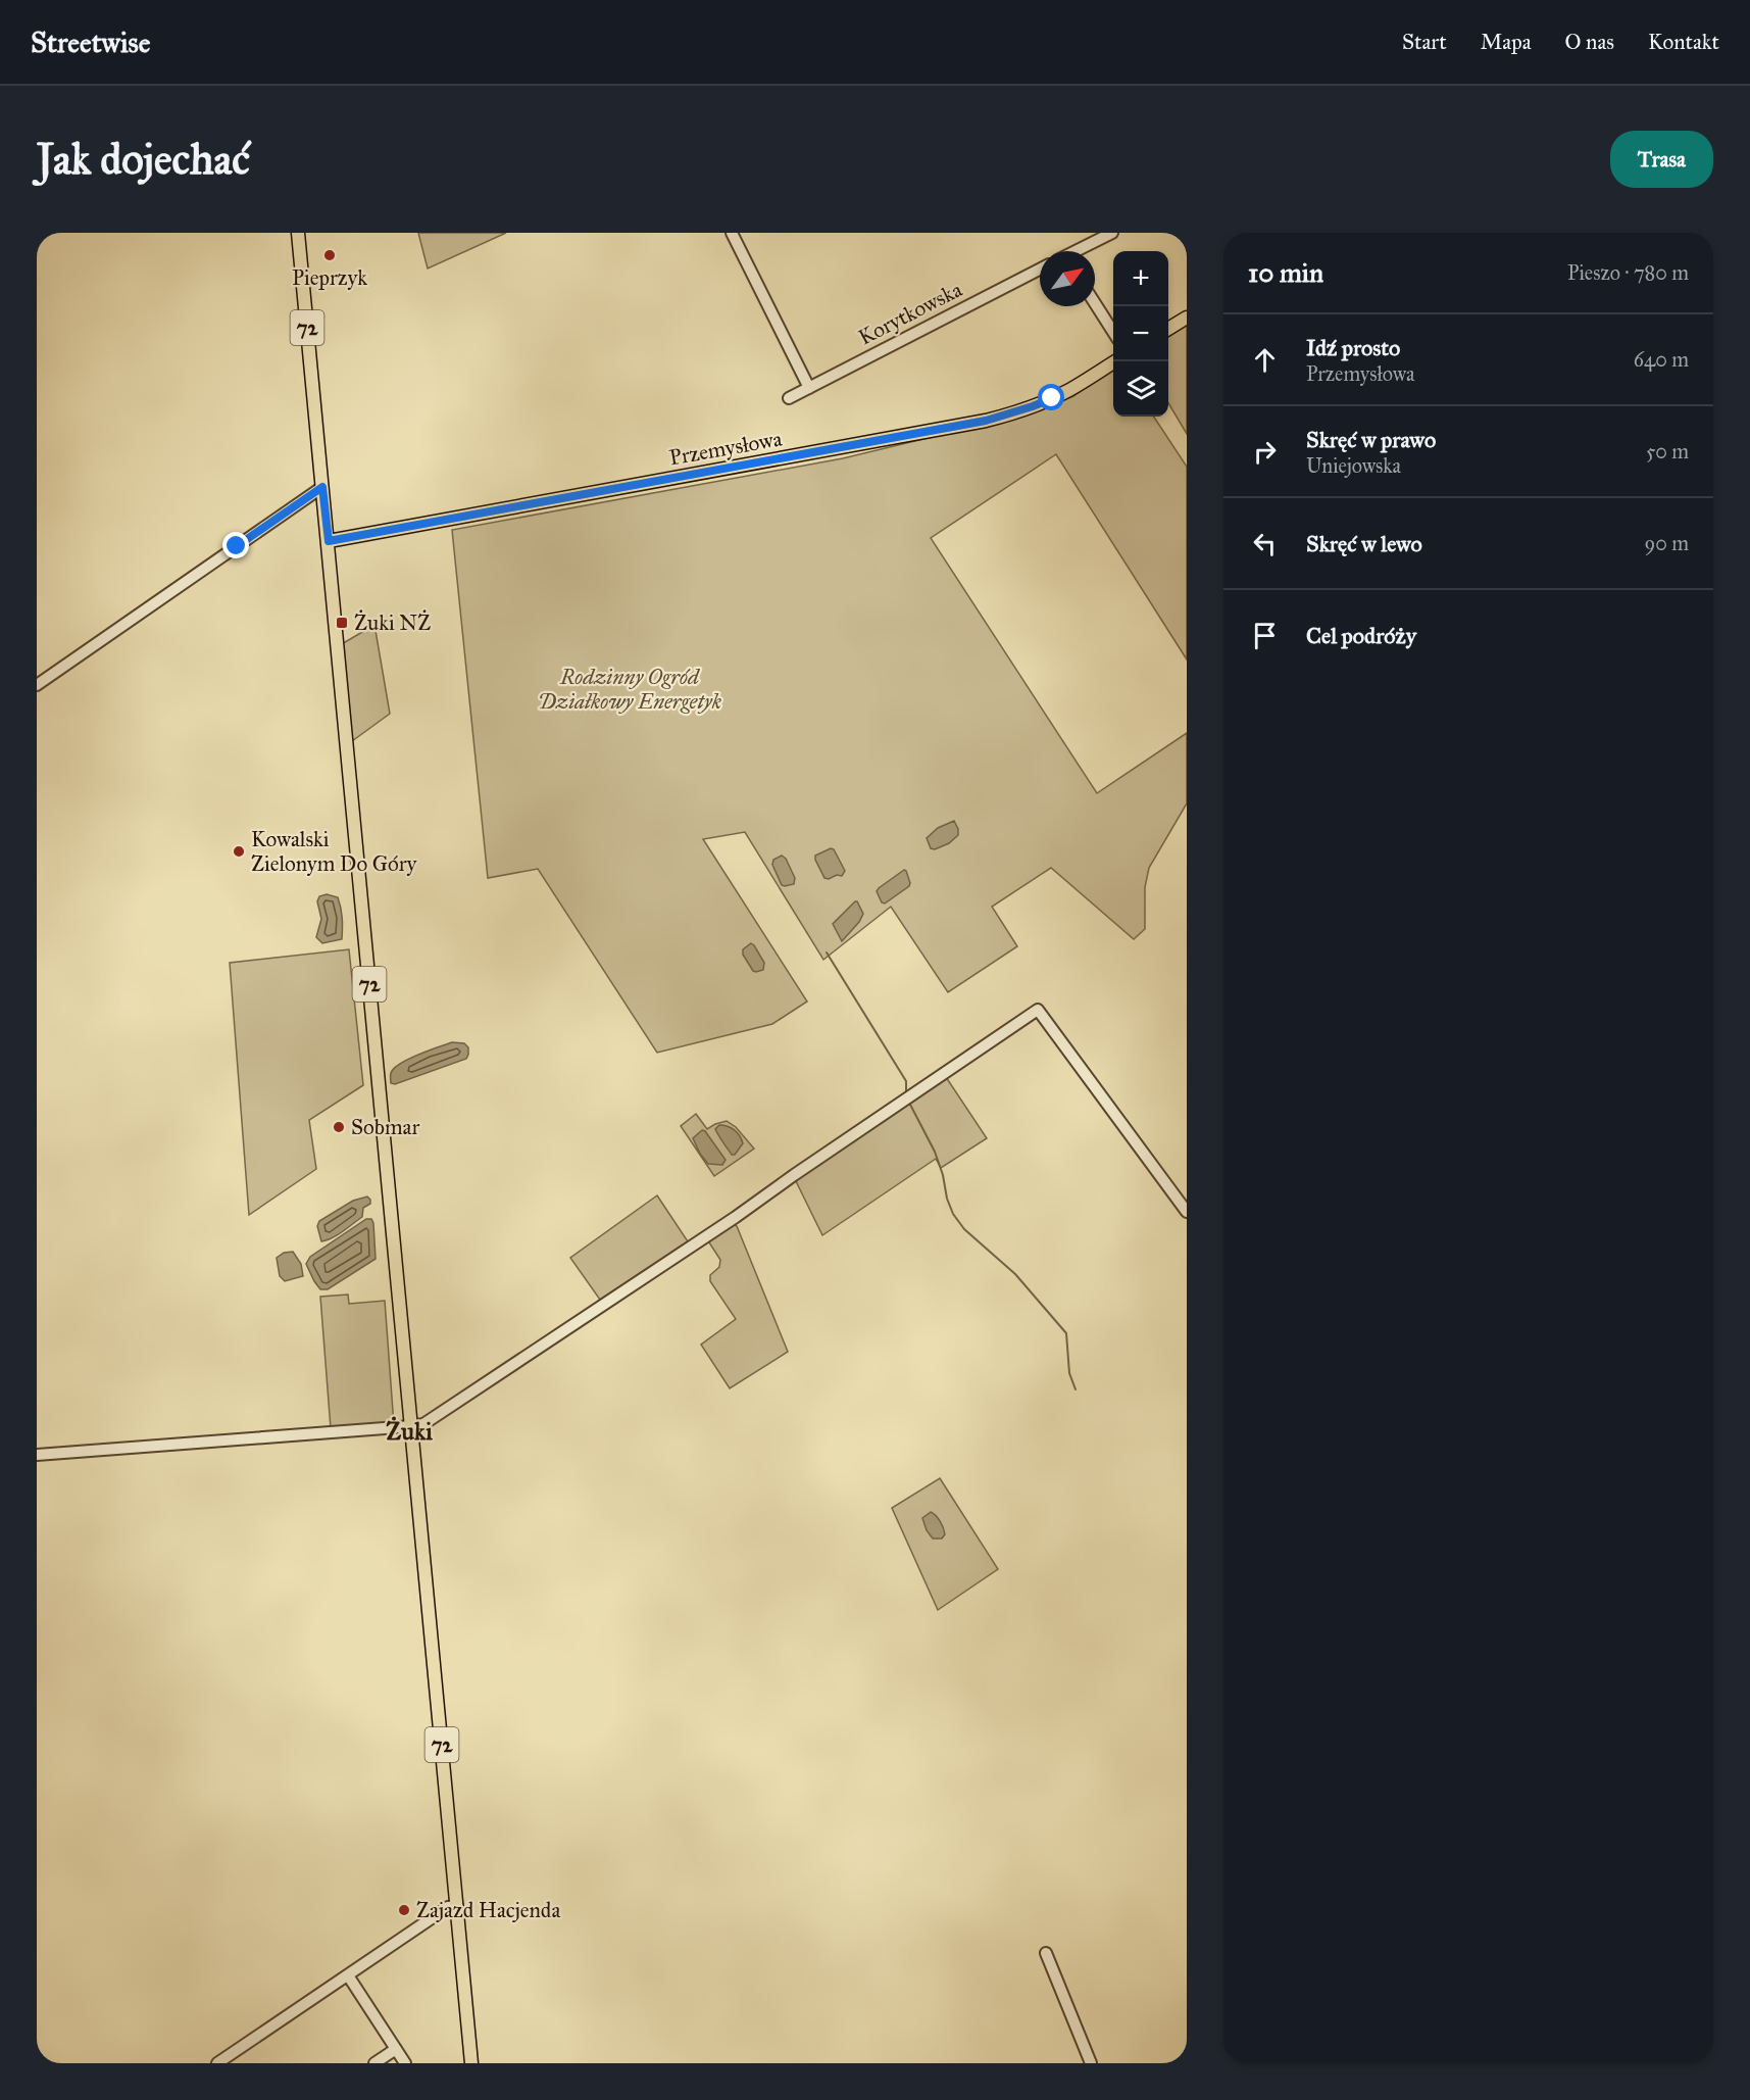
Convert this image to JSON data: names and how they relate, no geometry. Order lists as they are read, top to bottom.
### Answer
{
  "streets": {
    "main road": ["72", "Przemysłowa"],
    "street": ["Korytkowska"]
  },
  "crossings": [
    ["72", "Przemysłowa"]
  ],
  "districts": ["Żuki"],
  "parks": ["Rodzinny Ogród Działkowy Energetyk"],
  "places": {
    "other": [
      "Pieprzyk",
      "Kowalski Zielonym Do Góry",
      "Sobmar",
      "Zajazd Hacjenda"
    ],
    "transit": ["Żuki NŻ"]
  },
  "north": "top right",
  "page": {
    "header": "Streetwise",
    "nav": [
      "Start",
      "Mapa",
      "O nas",
      "Kontakt"
    ],
    "buttons": "Trasa",
    "title": "Jak dojechać",
    "heading": ["10 min", "Pieszo · 780 m"],
    "map_buttons": ["+", "−"],
    "list": [
      ["Idź prosto", "Przemysłowa", "640 m"],
      ["Skręć w prawo", "Uniejowska", "50 m"],
      ["Skręć w lewo", "90 m"],
      "Cel podróży"
    ]
  }
}
